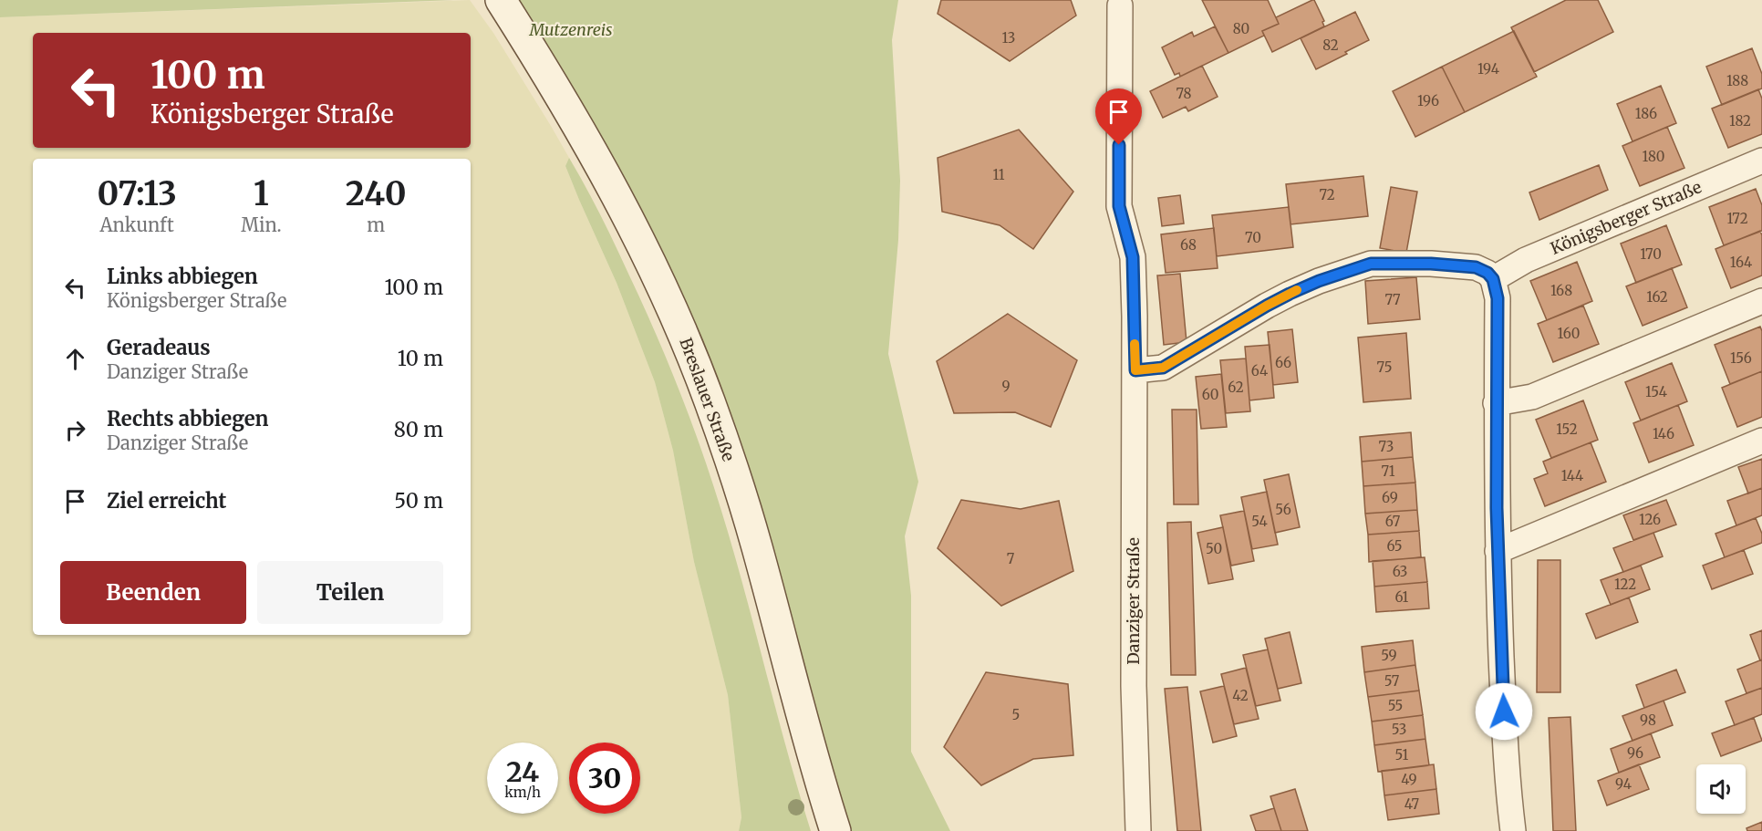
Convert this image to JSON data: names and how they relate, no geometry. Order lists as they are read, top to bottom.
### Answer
{
  "streets": {
    "main road": ["Breslauer Straße"],
    "street": ["Königsberger Straße", "Danziger Straße"]
  },
  "parks": ["Mutzenreis"],
  "house_numbers": [
    "80",
    "13",
    "82",
    "194",
    "188",
    "78",
    "196",
    "186",
    "182",
    "180",
    "11",
    "72",
    "172",
    "70",
    "68",
    "170",
    "164",
    "168",
    "162",
    "77",
    "160",
    "156",
    "66",
    "75",
    "64",
    "9",
    "62",
    "154",
    "60",
    "152",
    "146",
    "73",
    "71",
    "144",
    "69",
    "56",
    "126",
    "54",
    "67",
    "65",
    "50",
    "7",
    "63",
    "122",
    "61",
    "59",
    "57",
    "42",
    "55",
    "5",
    "98",
    "53",
    "96",
    "51",
    "49",
    "94",
    "47"
  ],
  "page": {
    "turn": ["100 m", "Königsberger Straße"],
    "eta": [
      "07:13",
      "Ankunft",
      "1",
      "Min.",
      "240",
      "m"
    ],
    "list": [
      {
        "name": "Links abbiegen",
        "note": "Königsberger Straße",
        "value": "100 m"
      },
      {
        "name": "Geradeaus",
        "note": "Danziger Straße",
        "value": "10 m"
      },
      {
        "name": "Rechts abbiegen",
        "note": "Danziger Straße",
        "value": "80 m"
      },
      {
        "name": "Ziel erreicht",
        "value": "50 m"
      }
    ],
    "buttons": ["Beenden", "Teilen"],
    "speed": "24 km/h",
    "limit": "30"
  }
}
